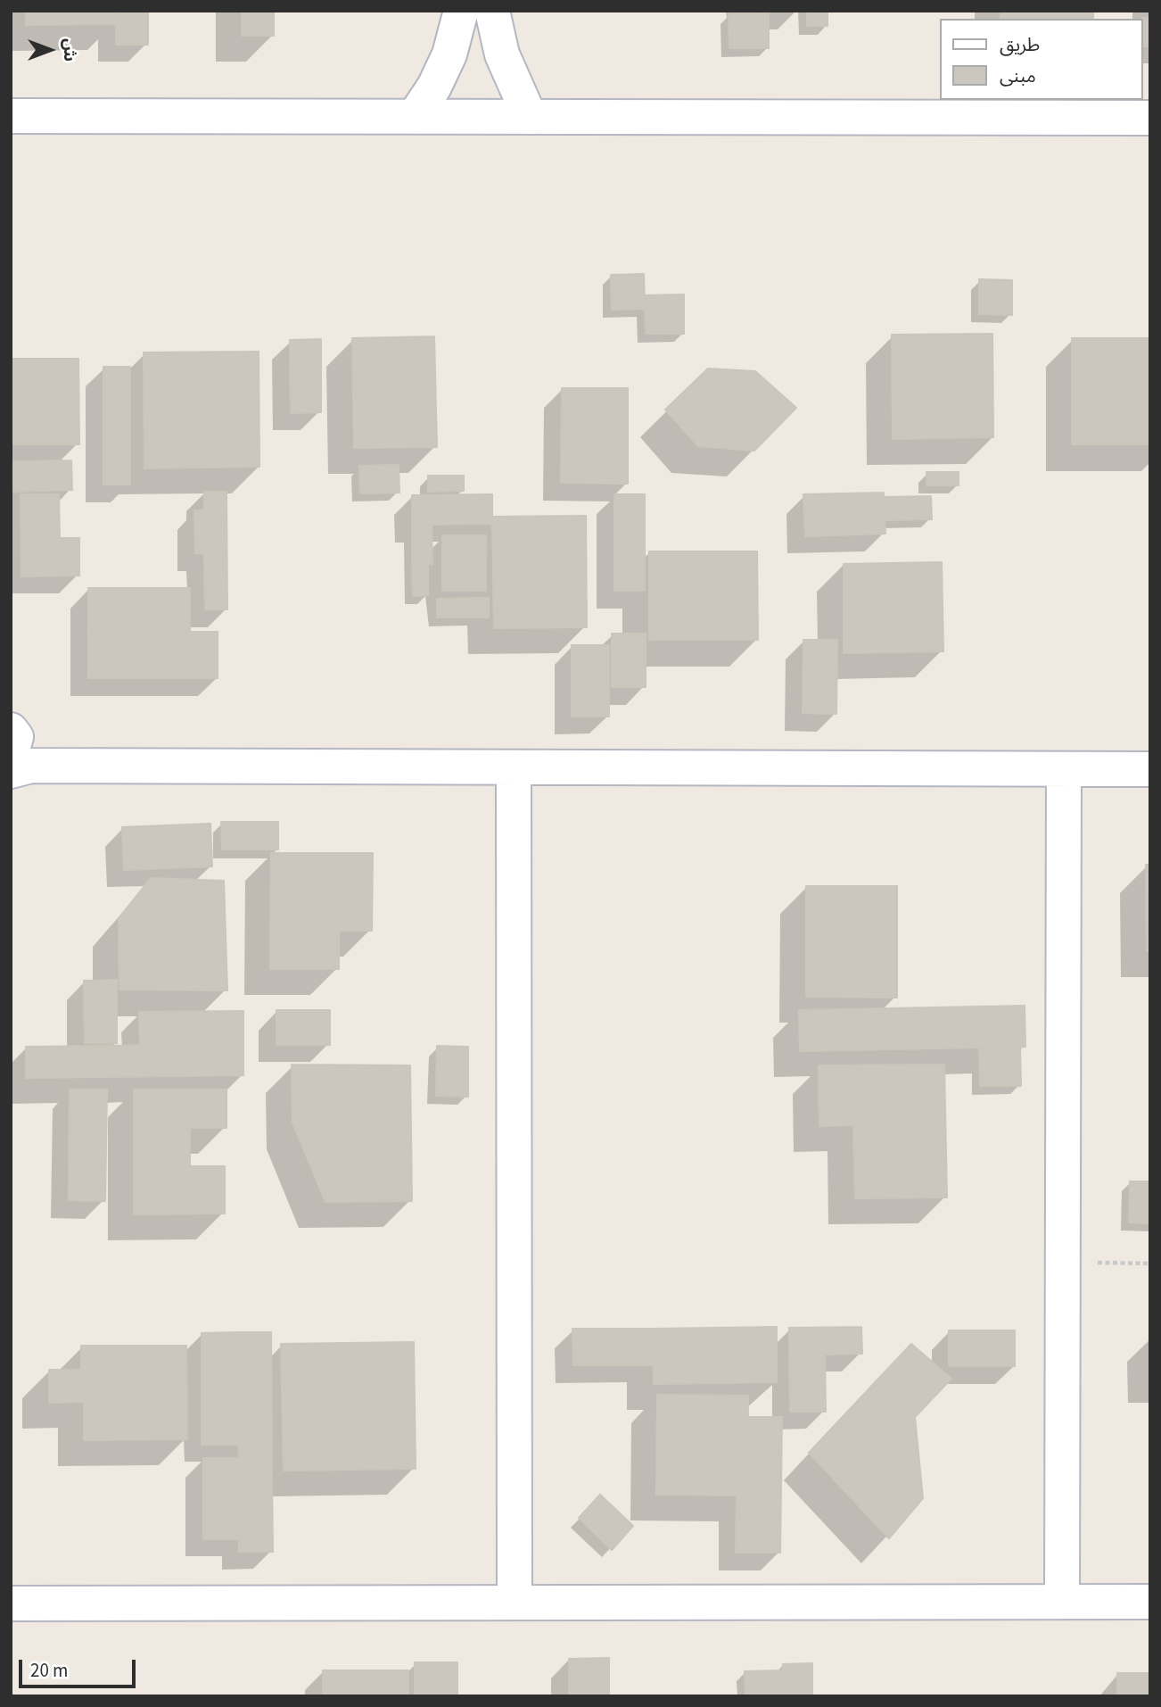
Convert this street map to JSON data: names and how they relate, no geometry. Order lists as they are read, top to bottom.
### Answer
{
  "legend": ["طريق", "مبنى"],
  "scale_bar": "20 m",
  "north": "right"
}
